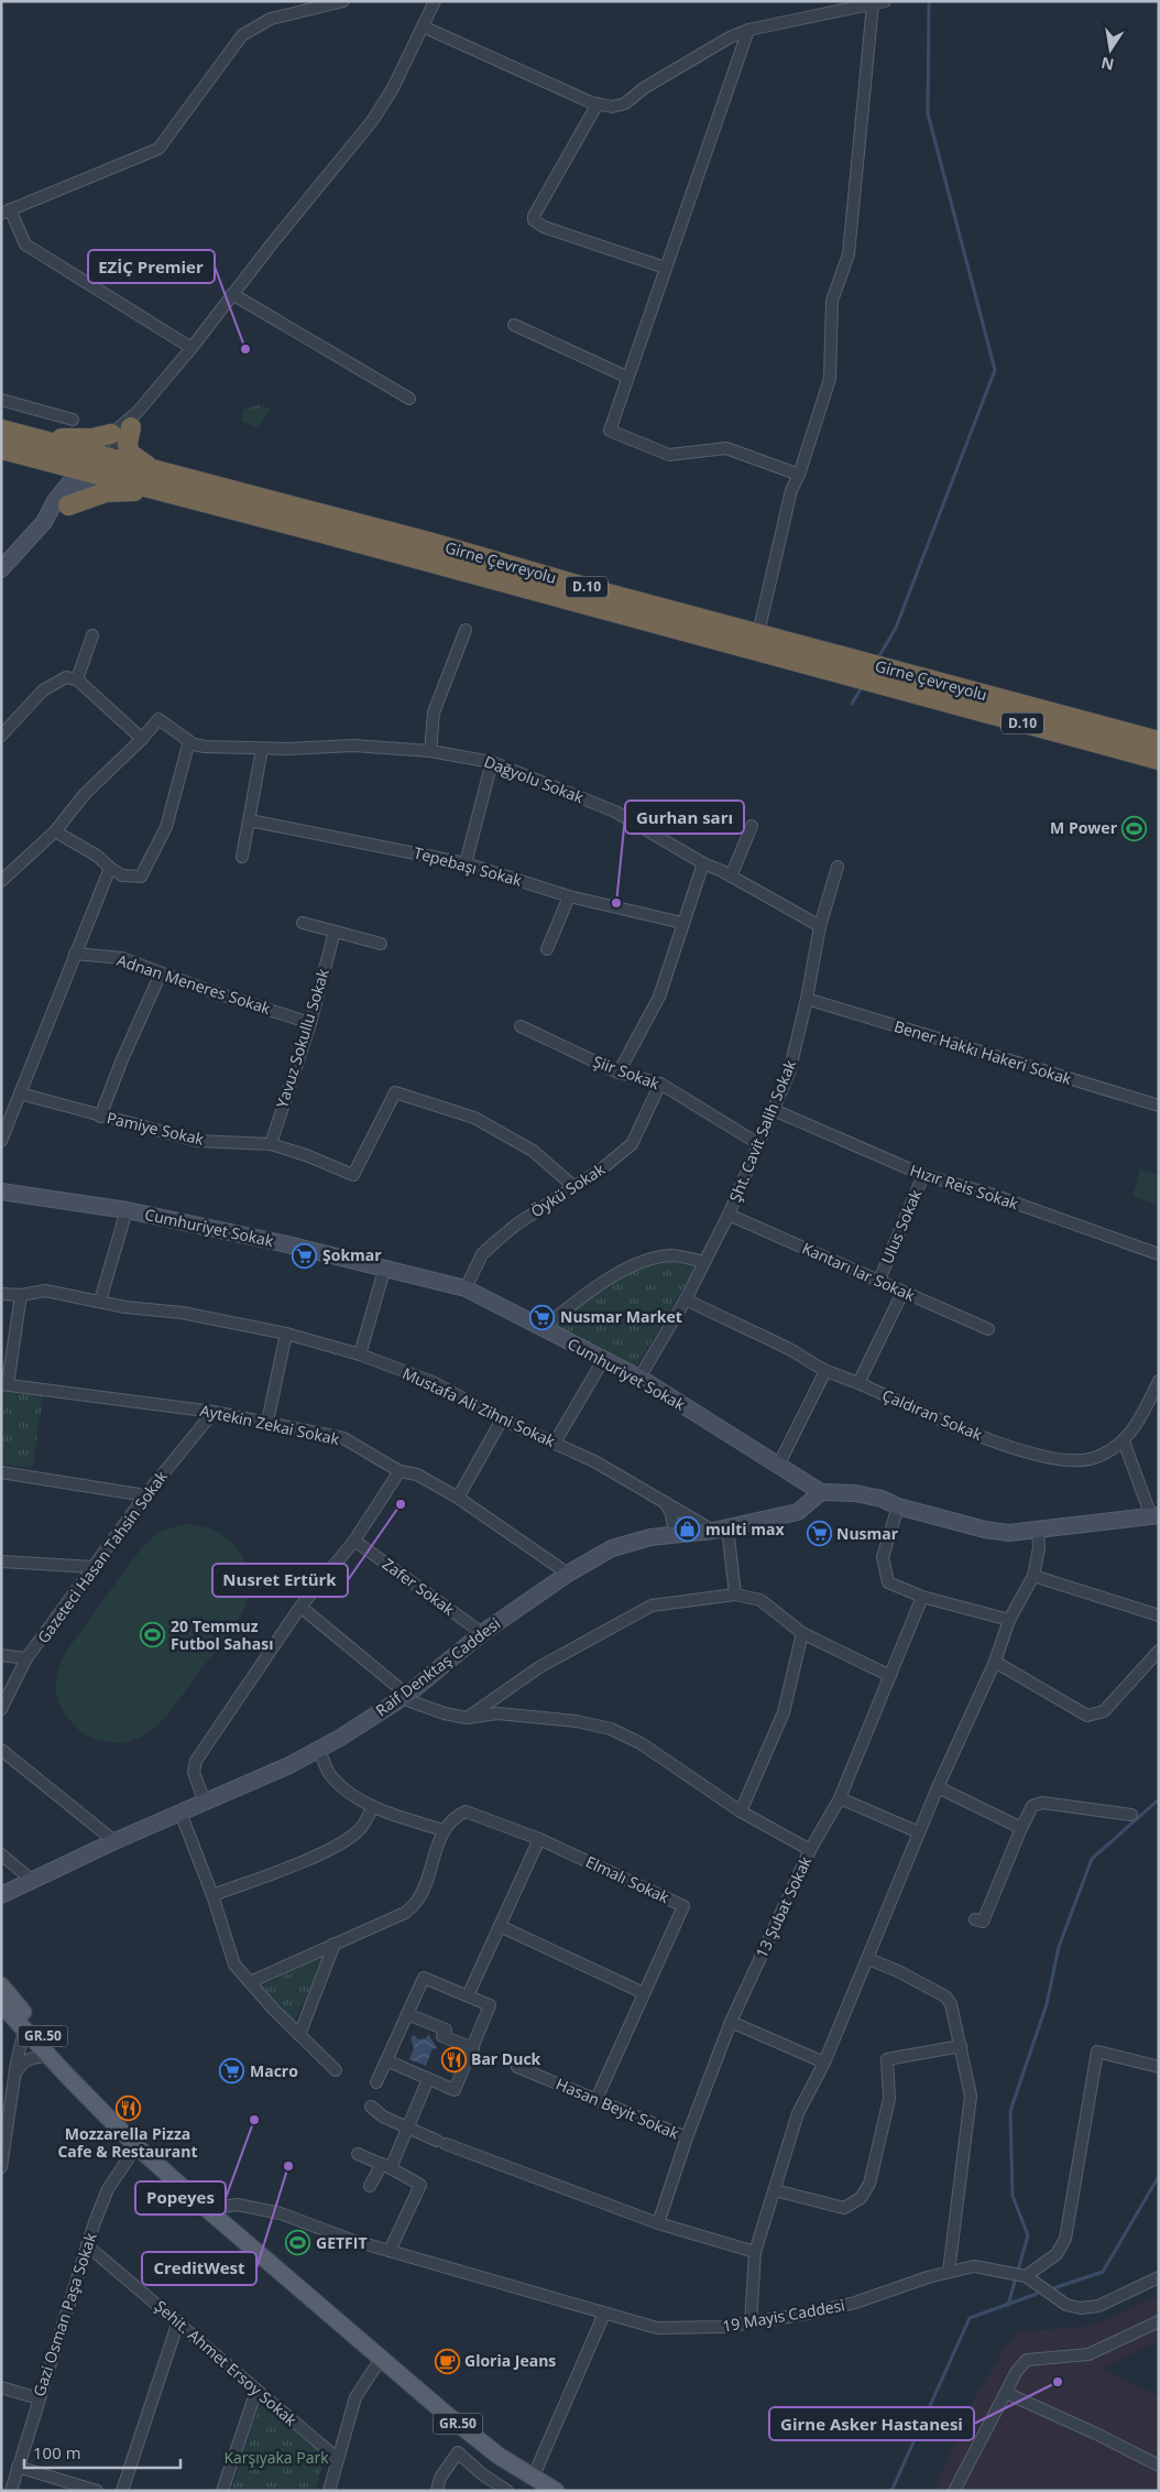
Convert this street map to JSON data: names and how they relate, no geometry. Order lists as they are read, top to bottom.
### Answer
{
  "streets": {
    "highway": ["Girne Çevreyolu", "D.10"],
    "main road": ["GR.50"],
    "street": [
      "Dağyolu Sokak",
      "Tepebaşı Sokak",
      "Adnan Meneres Sokak",
      "Yavuz Sokullu Sokak",
      "Bener Hakkı Hakeri Sokak",
      "Şiir Sokak",
      "Pamiye Sokak",
      "Şht. Cavit Salih Sokak",
      "Hızır Reis Sokak",
      "Öykü Sokak",
      "Ulus Sokak",
      "Cumhuriyet Sokak",
      "Kantarı lar Sokak",
      "Mustafa Ali Zihni Sokak",
      "Çaldıran Sokak",
      "Aytekin Zekai Sokak",
      "Gazeteci Hasan Tahsin Sokak",
      "Zafer Sokak",
      "Raif Denktaş Caddesi",
      "Elmalı Sokak",
      "13 Şubat Sokak",
      "Hasan Beyit Sokak",
      "Gazi Osman Paşa Sokak",
      "19 Mayis Caddesi",
      "Şehit. Ahmet Ersoy Sokak"
    ]
  },
  "crossings": [
    ["Dağyolu Sokak", "Şht. Cavit Salih Sokak"],
    ["Adnan Meneres Sokak", "Yavuz Sokullu Sokak"],
    ["Yavuz Sokullu Sokak", "Pamiye Sokak"],
    ["Bener Hakkı Hakeri Sokak", "Şht. Cavit Salih Sokak"],
    ["Şiir Sokak", "Şht. Cavit Salih Sokak"],
    ["Şiir Sokak", "Öykü Sokak"],
    ["Pamiye Sokak", "Öykü Sokak"],
    ["Şht. Cavit Salih Sokak", "Hızır Reis Sokak"],
    ["Şht. Cavit Salih Sokak", "Cumhuriyet Sokak"],
    ["Şht. Cavit Salih Sokak", "Kantarı lar Sokak"],
    ["Şht. Cavit Salih Sokak", "Çaldıran Sokak"],
    ["Hızır Reis Sokak", "Ulus Sokak"],
    ["Öykü Sokak", "Cumhuriyet Sokak"],
    ["Ulus Sokak", "Kantarı lar Sokak"],
    ["Cumhuriyet Sokak", "Raif Denktaş Caddesi"],
    ["Mustafa Ali Zihni Sokak", "Raif Denktaş Caddesi"],
    ["Aytekin Zekai Sokak", "Gazeteci Hasan Tahsin Sokak"],
    ["Aytekin Zekai Sokak", "Raif Denktaş Caddesi"],
    ["Zafer Sokak", "Raif Denktaş Caddesi"],
    ["Elmalı Sokak", "Hasan Beyit Sokak"],
    ["13 Şubat Sokak", "Hasan Beyit Sokak"],
    ["GR.50", "Gazi Osman Paşa Sokak"],
    ["GR.50", "19 Mayis Caddesi"],
    ["Gazi Osman Paşa Sokak", "Şehit. Ahmet Ersoy Sokak"]
  ],
  "parks": ["Karşıyaka Park"],
  "places": {
    "other": [
      "EZİÇ Premier",
      "Gurhan sarı",
      "Nusret Ertürk",
      "Popeyes",
      "CreditWest",
      "Girne Asker Hastanesi"
    ],
    "sports": ["M Power", "20 Temmuz Futbol Sahası", "GETFIT"],
    "supermarket": [
      "Şokmar",
      "Nusmar Market",
      "Nusmar",
      "Macro"
    ],
    "shop": ["multi max"],
    "restaurant": ["Bar Duck", "Mozzarella Pizza Cafe & Restaurant"],
    "cafe": ["Gloria Jeans"]
  },
  "scale_bar": "100 m",
  "north": "bottom"
}
